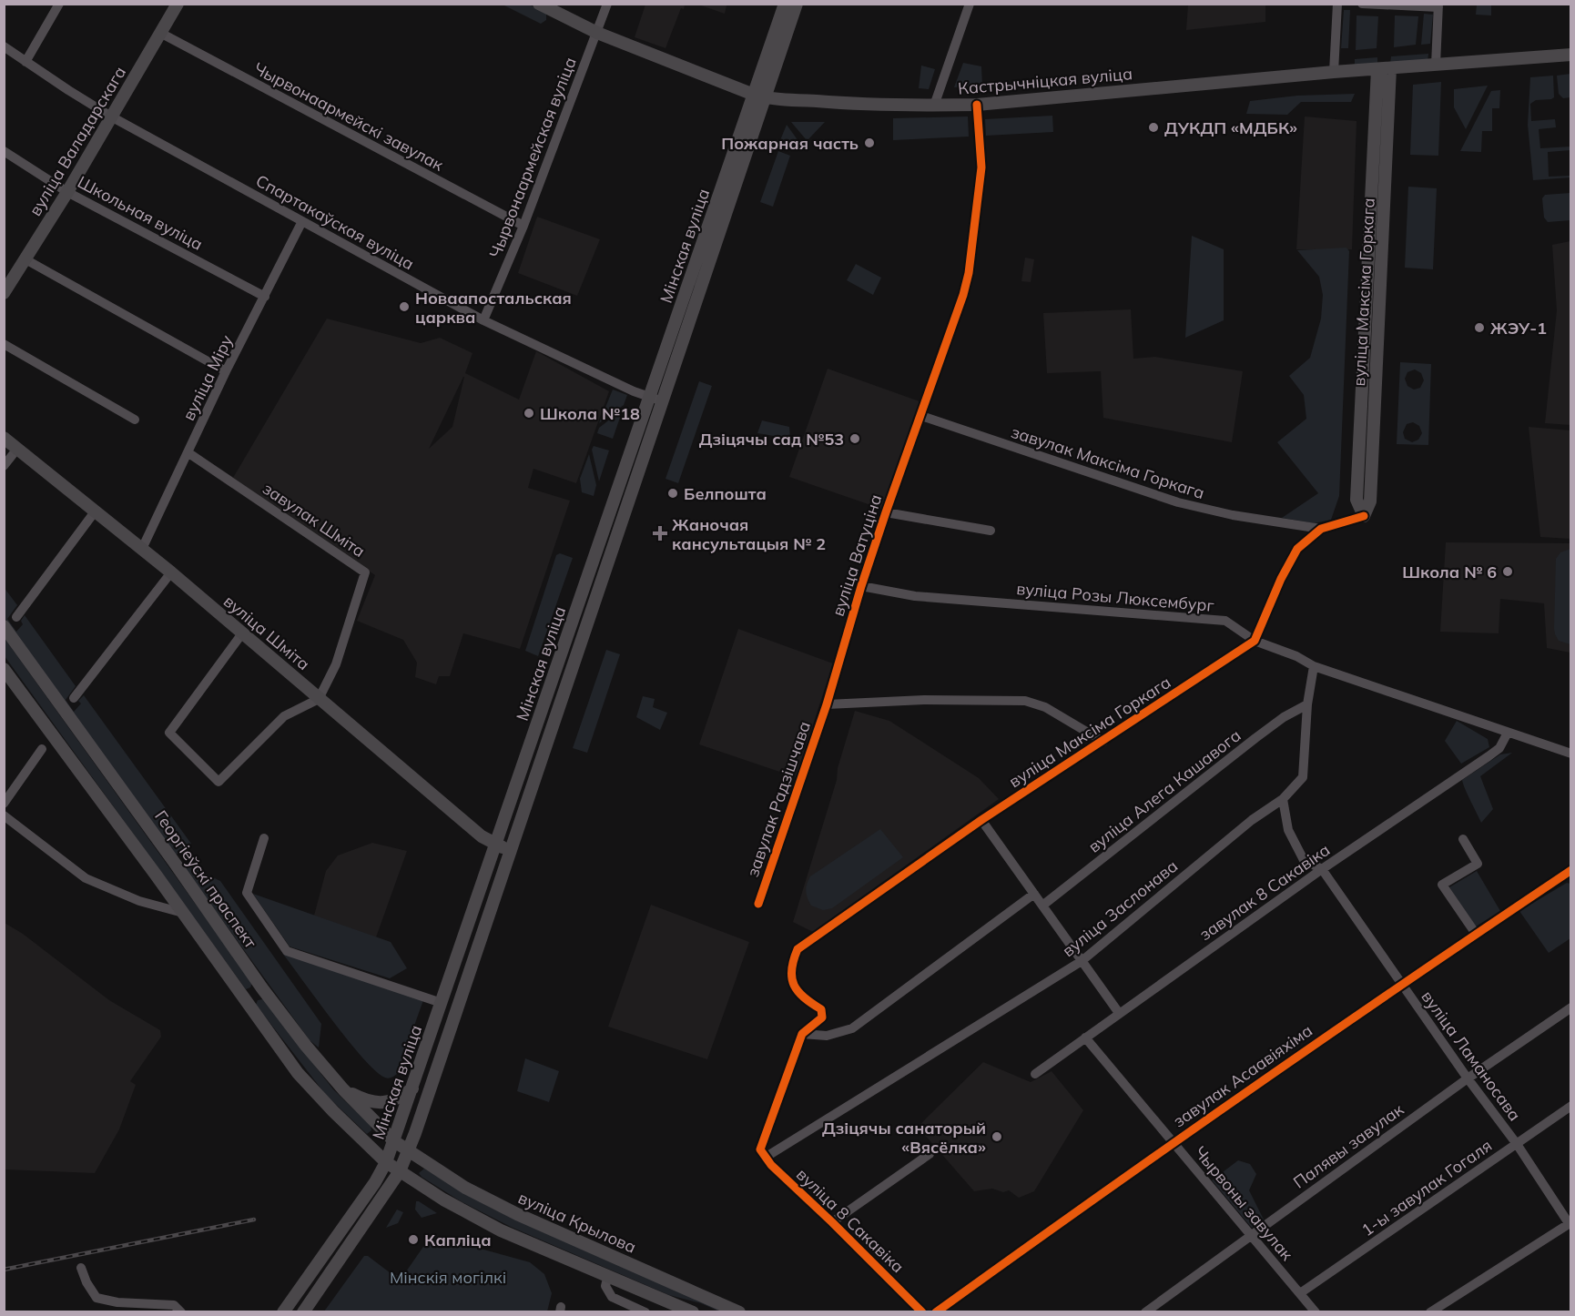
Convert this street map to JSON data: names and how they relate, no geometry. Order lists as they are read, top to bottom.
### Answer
{
  "streets": {
    "main road": [
      "Кастрычніцкая вуліца",
      "вуліца Валадарскага",
      "Мінская вуліца",
      "вуліца Максіма Горкага",
      "вуліца Шміта",
      "Георгіеўскі праспект",
      "вуліца Крылова"
    ],
    "street": [
      "Чырвонаармейскі завулак",
      "Чырвонаармейская вуліца",
      "Школьная вуліца",
      "Спартакаўская вуліца",
      "вуліца Міру",
      "завулак Максіма Горкага",
      "завулак Шміта",
      "вуліца Ватуціна",
      "вуліца Розы Люксембург",
      "вуліца Алега Кашавога",
      "завулак Радзішчава",
      "завулак 8 Сакавіка",
      "вуліца Заслонава",
      "вуліца Ламаносава",
      "завулак Асаавіяхіма",
      "Палявы завулак",
      "1-ы завулак Гогаля",
      "Чырвоны завулак",
      "вуліца 8 Сакавіка"
    ]
  },
  "crossings": [
    ["Кастрычніцкая вуліца", "Чырвонаармейская вуліца"],
    ["Кастрычніцкая вуліца", "Мінская вуліца"],
    ["Кастрычніцкая вуліца", "вуліца Максіма Горкага"],
    ["Кастрычніцкая вуліца", "вуліца Ватуціна"],
    ["Чырвонаармейскі завулак", "вуліца Валадарскага"],
    ["Чырвонаармейскі завулак", "Чырвонаармейская вуліца"],
    ["вуліца Валадарскага", "Школьная вуліца"],
    ["вуліца Валадарскага", "Спартакаўская вуліца"],
    ["Чырвонаармейская вуліца", "Спартакаўская вуліца"],
    ["Школьная вуліца", "вуліца Міру"],
    ["Спартакаўская вуліца", "Мінская вуліца"],
    ["Спартакаўская вуліца", "вуліца Міру"],
    ["Мінская вуліца", "вуліца Шміта"],
    ["Мінская вуліца", "Георгіеўскі праспект"],
    ["Мінская вуліца", "вуліца Крылова"],
    ["вуліца Максіма Горкага", "вуліца Розы Люксембург"],
    ["вуліца Максіма Горкага", "завулак Радзішчава"],
    ["вуліца Міру", "завулак Шміта"],
    ["вуліца Міру", "вуліца Шміта"],
    ["завулак Максіма Горкага", "вуліца Ватуціна"],
    ["завулак Шміта", "вуліца Шміта"],
    ["вуліца Ватуціна", "вуліца Розы Люксембург"],
    ["вуліца Ватуціна", "завулак Радзішчава"],
    ["вуліца Розы Люксембург", "завулак 8 Сакавіка"],
    ["вуліца Розы Люксембург", "вуліца Заслонава"],
    ["вуліца Алега Кашавога", "вуліца Заслонава"],
    ["Георгіеўскі праспект", "вуліца Крылова"],
    ["завулак 8 Сакавіка", "вуліца Ламаносава"],
    ["завулак 8 Сакавіка", "Чырвоны завулак"],
    ["вуліца Заслонава", "вуліца Ламаносава"],
    ["вуліца Заслонава", "вуліца 8 Сакавіка"],
    ["вуліца Ламаносава", "завулак Асаавіяхіма"],
    ["вуліца Ламаносава", "Палявы завулак"],
    ["вуліца Ламаносава", "1-ы завулак Гогаля"],
    ["завулак Асаавіяхіма", "Чырвоны завулак"],
    ["Палявы завулак", "Чырвоны завулак"],
    ["1-ы завулак Гогаля", "Чырвоны завулак"]
  ],
  "parks": ["Мінскія могілкі"],
  "places": {
    "other": [
      "ДУКДП «МДБК»",
      "Пожарная часть",
      "Новаапостальская царква",
      "ЖЭУ-1",
      "Школа №18",
      "Дзіцячы сад №53",
      "Белпошта",
      "Школа № 6",
      "Дзіцячы санаторый «Вясёлка»",
      "Капліца"
    ],
    "health": ["Жаночая кансультацыя № 2"]
  }
}
